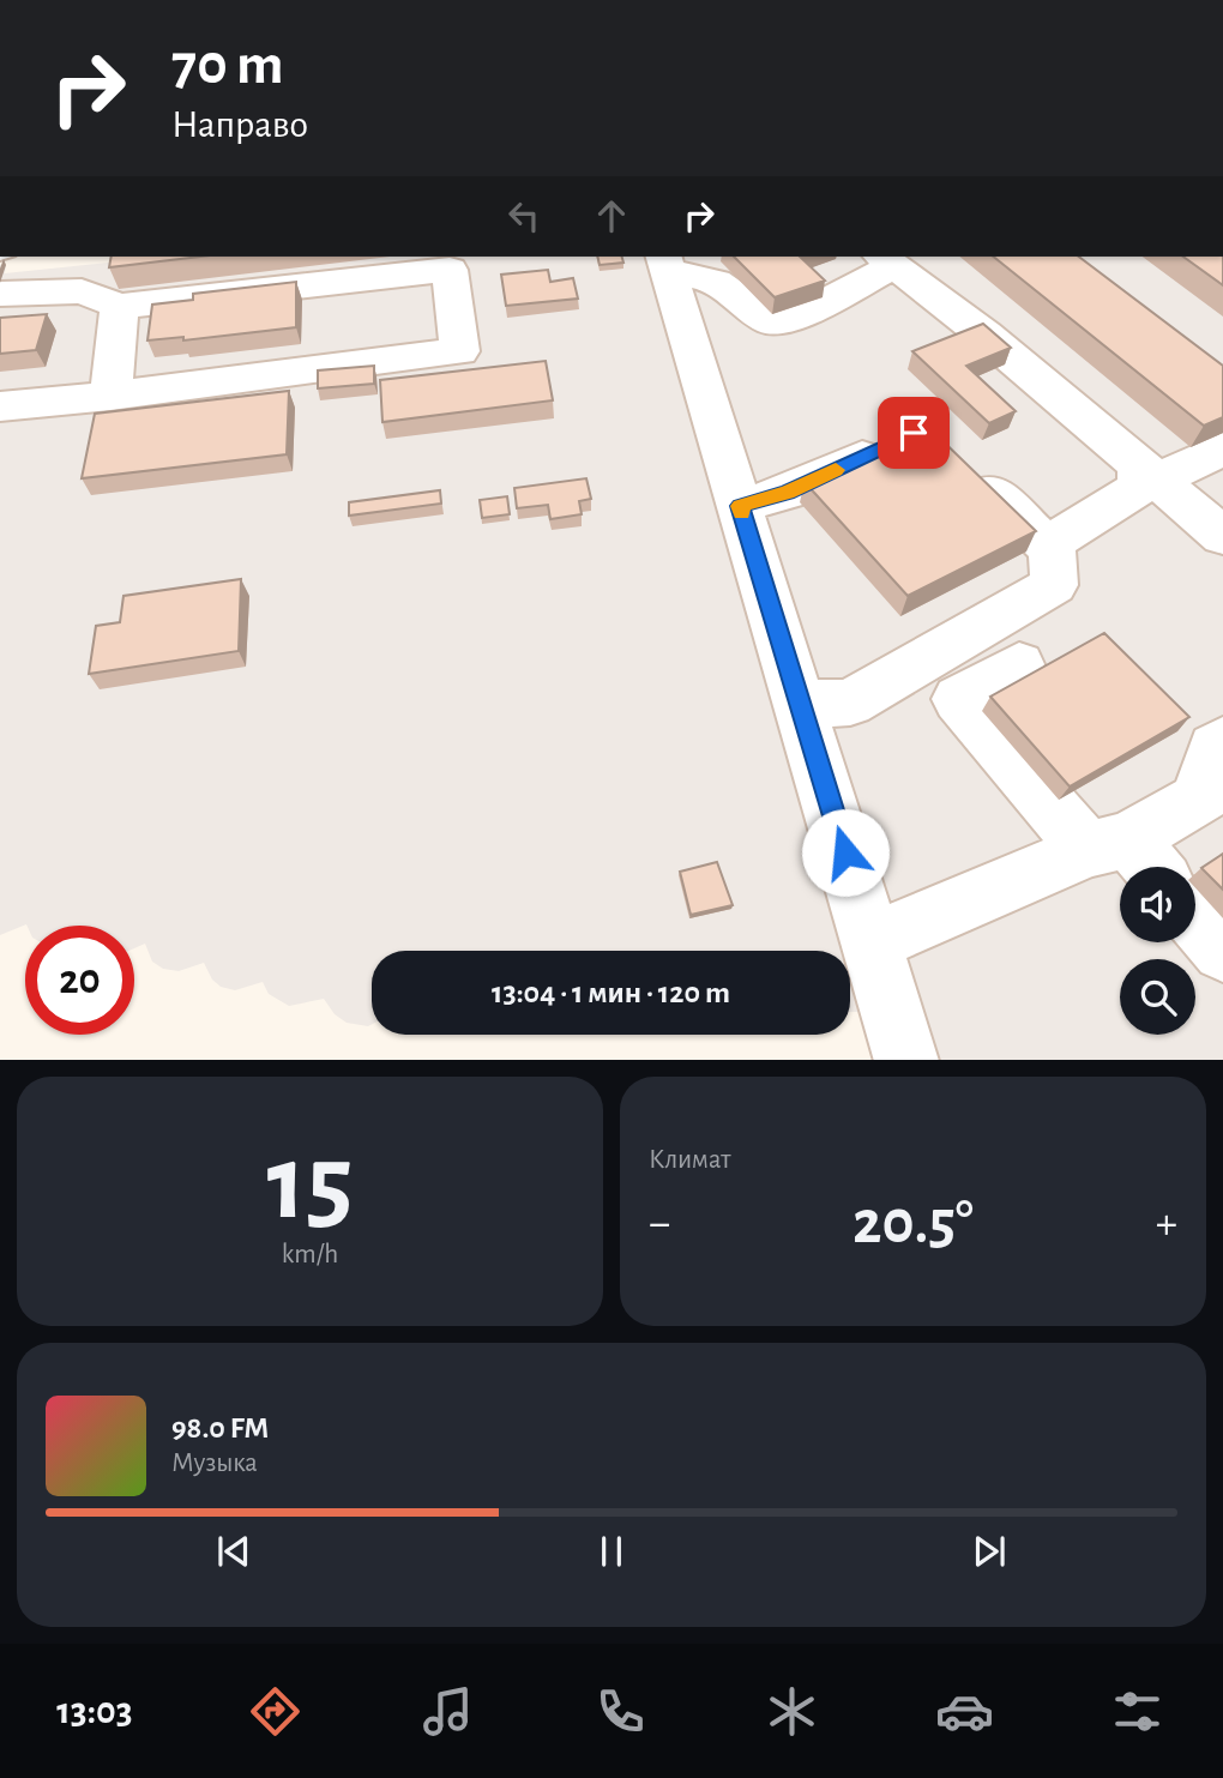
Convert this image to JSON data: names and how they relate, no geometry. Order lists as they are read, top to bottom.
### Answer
{
  "page": {
    "turn": ["70 m", "Направо"],
    "limit": "20",
    "trip": "13:04 · 1 мин · 120 m",
    "tile": [
      ["15", "km/h"],
      "Климат"
    ],
    "heat": ["−", "20.5°", "+"],
    "song": ["98.0 FM", "Музыка"],
    "tabs": "13:03"
  }
}
